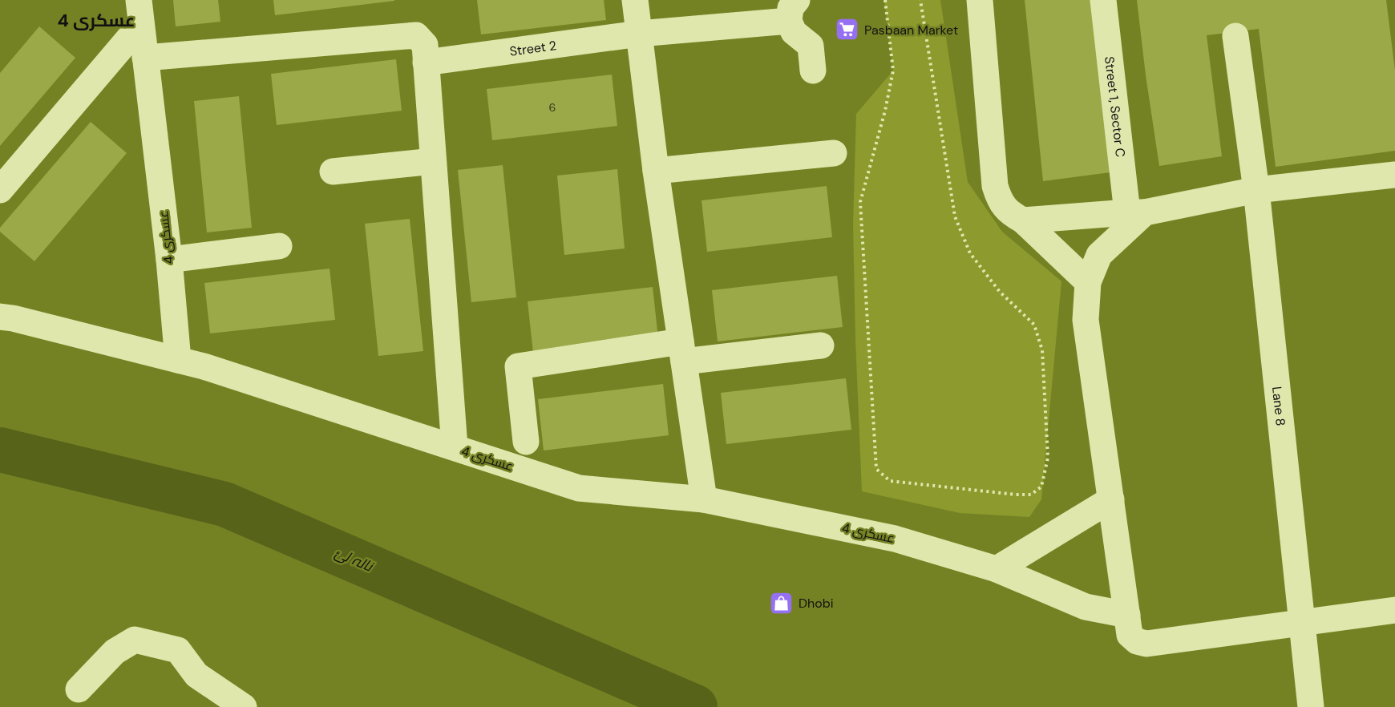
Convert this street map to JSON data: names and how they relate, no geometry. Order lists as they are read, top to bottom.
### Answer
{
  "streets": {
    "street": [
      "Street 2",
      "Street 1, Sector C",
      "عسکری 4",
      "Lane 8"
    ]
  },
  "districts": ["عسکری 4"],
  "water": ["نالہ لئ"],
  "places": {
    "supermarket": ["Pasbaan Market"],
    "shop": ["Dhobi"]
  },
  "house_numbers": ["6"]
}
